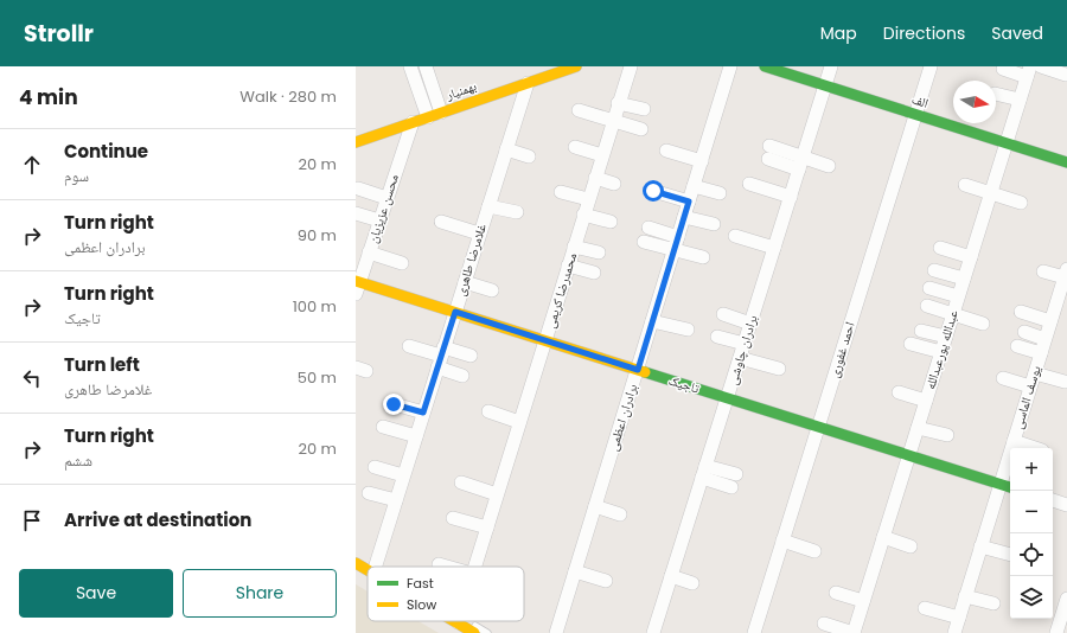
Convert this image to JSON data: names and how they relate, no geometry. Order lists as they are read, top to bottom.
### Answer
{
  "streets": {
    "street": [
      "بهمنیار",
      "الف",
      "محسن عزیزیان",
      "غلامرضا طاهری",
      "محمدرضا کریمی",
      "برادران چاوشی",
      "احمد غفوری",
      "عبدالله پورعبدالله",
      "تاجیک",
      "یوسف الماسی",
      "برادران اعظمی"
    ]
  },
  "crossings": [
    ["بهمنیار", "محسن عزیزیان"],
    ["بهمنیار", "غلامرضا طاهری"],
    ["الف", "برادران چاوشی"],
    ["الف", "احمد غفوری"],
    ["الف", "عبدالله پورعبدالله"],
    ["محسن عزیزیان", "تاجیک"],
    ["غلامرضا طاهری", "تاجیک"],
    ["محمدرضا کریمی", "تاجیک"],
    ["برادران چاوشی", "تاجیک"],
    ["احمد غفوری", "تاجیک"],
    ["عبدالله پورعبدالله", "تاجیک"],
    ["تاجیک", "یوسف الماسی"],
    ["تاجیک", "برادران اعظمی"]
  ],
  "legend": ["Fast", "Slow"],
  "north": "right",
  "page": {
    "header": "Strollr",
    "nav": ["Map", "Directions", "Saved"],
    "heading": ["4 min", "Walk · 280 m"],
    "list": [
      ["Continue", "سوم", "20 m"],
      ["Turn right", "برادران اعظمی", "90 m"],
      ["Turn right", "تاجیک", "100 m"],
      ["Turn left", "غلامرضا طاهری", "50 m"],
      ["Turn right", "ششم", "20 m"],
      "Arrive at destination"
    ],
    "map_buttons": ["+", "−"],
    "buttons": ["Save", "Share"]
  }
}
